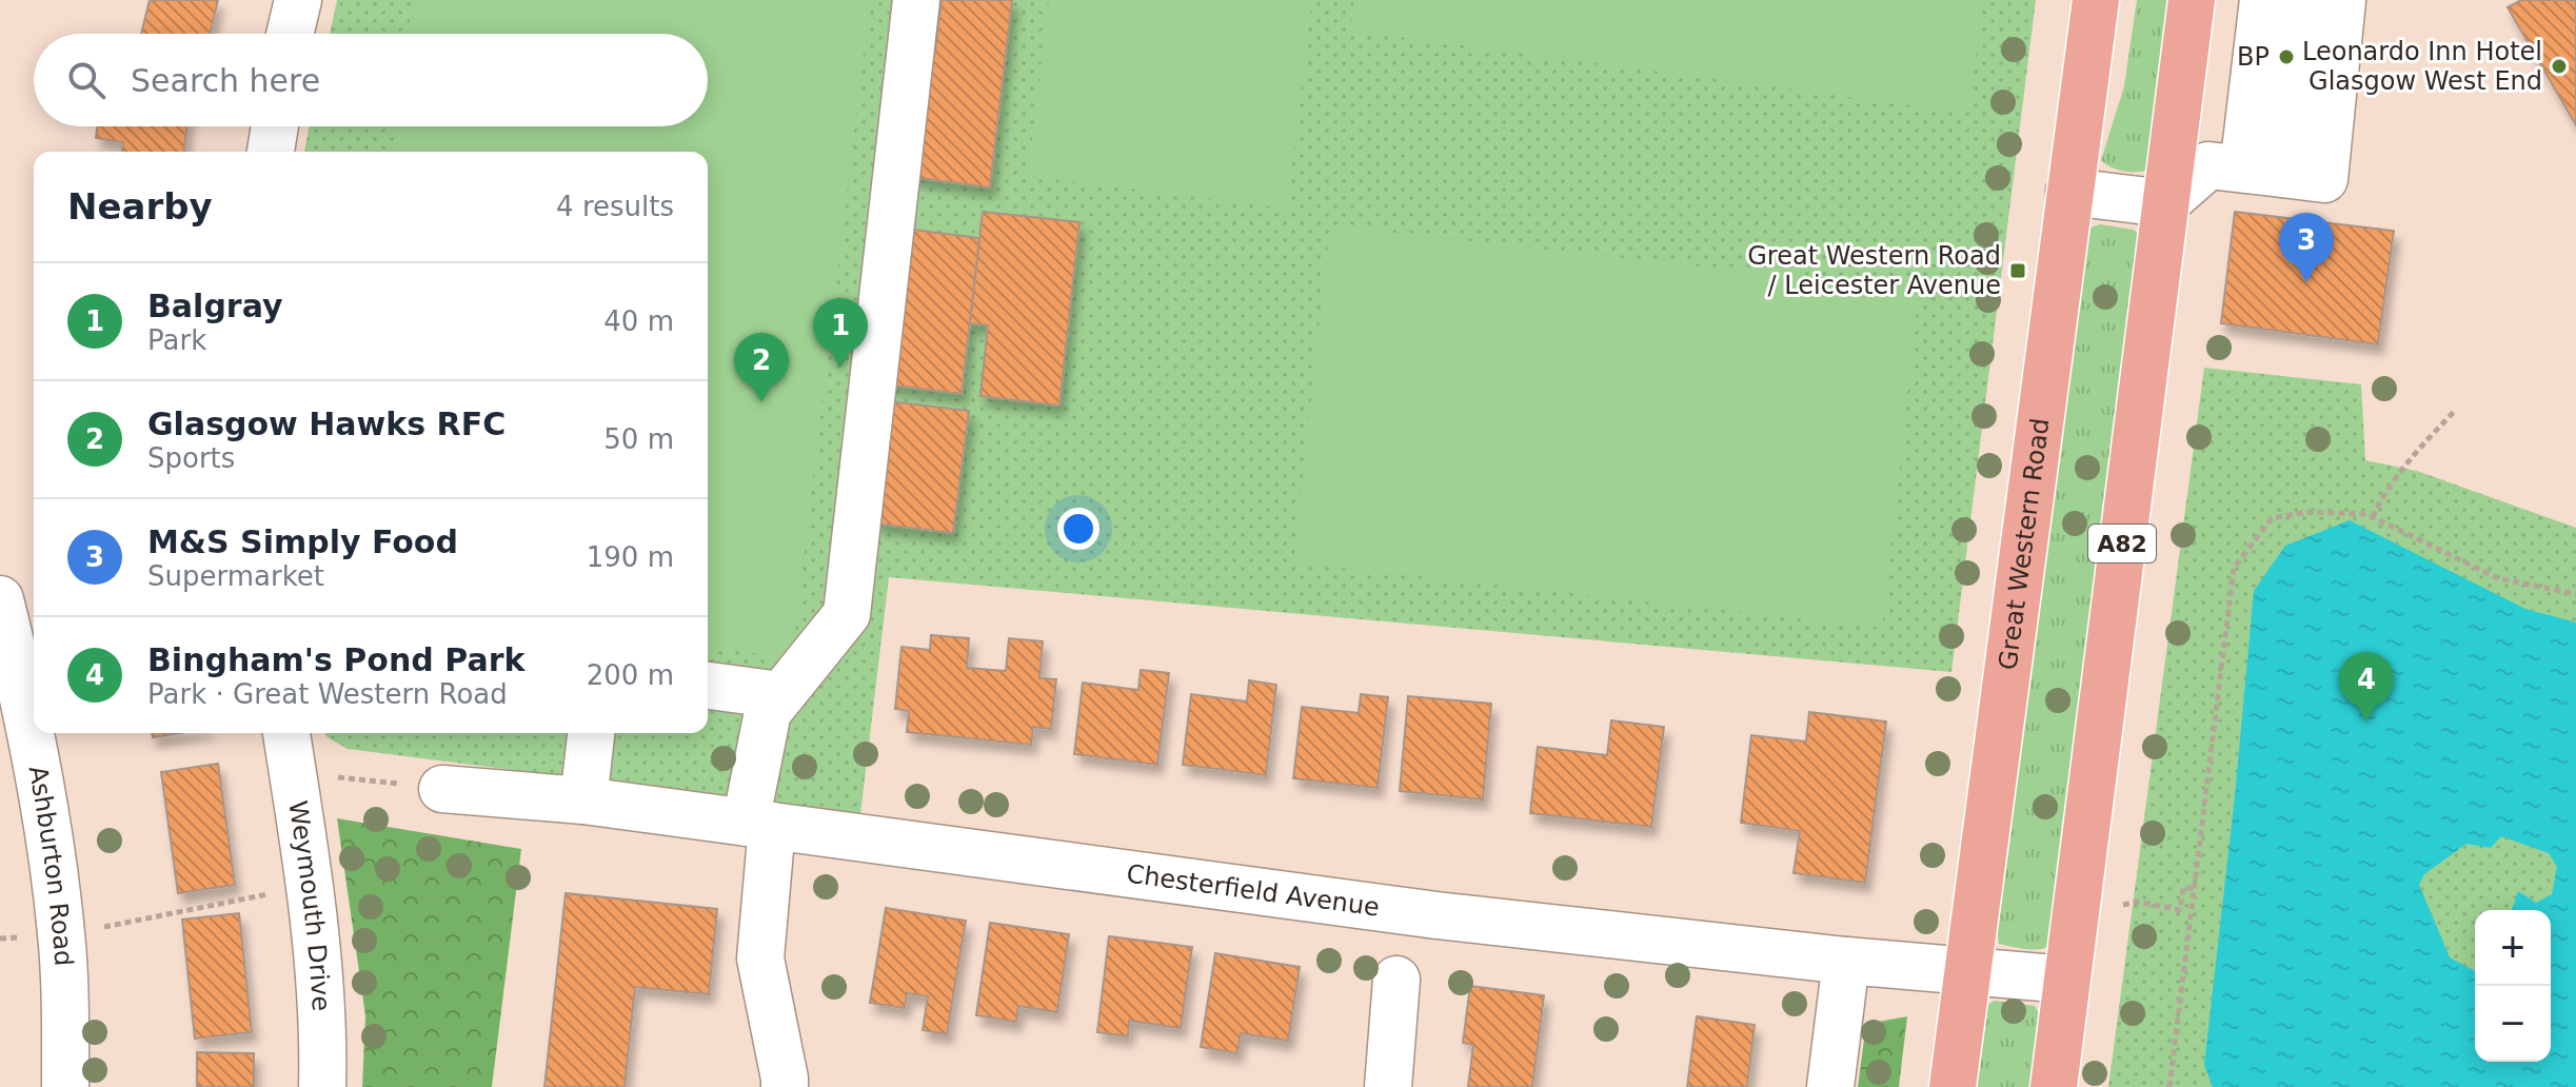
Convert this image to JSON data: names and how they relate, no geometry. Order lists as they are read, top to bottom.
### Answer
{
  "streets": {
    "main road": ["Great Western Road", "A82"],
    "street": ["Ashburton Road", "Chesterfield Avenue", "Weymouth Drive"]
  },
  "crossings": [
    ["Great Western Road", "Chesterfield Avenue"],
    ["A82", "Chesterfield Avenue"]
  ],
  "places": {
    "other": ["BP", "Leonardo Inn Hotel Glasgow West End"],
    "transit": ["Great Western Road / Leicester Avenue"]
  },
  "page": {
    "search": "Search here",
    "heading": ["Nearby", "4 results"],
    "pins": [
      "3",
      "1",
      "2",
      "4"
    ],
    "list": [
      {
        "mark": "1",
        "name": "Balgray",
        "note": "Park",
        "value": "40 m"
      },
      {
        "mark": "2",
        "name": "Glasgow Hawks RFC",
        "note": "Sports",
        "value": "50 m"
      },
      {
        "mark": "3",
        "name": "M&S Simply Food",
        "note": "Supermarket",
        "value": "190 m"
      },
      {
        "mark": "4",
        "name": "Bingham's Pond Park",
        "note": "Park · Great Western Road",
        "value": "200 m"
      }
    ],
    "map_buttons": ["+", "−"]
  }
}
